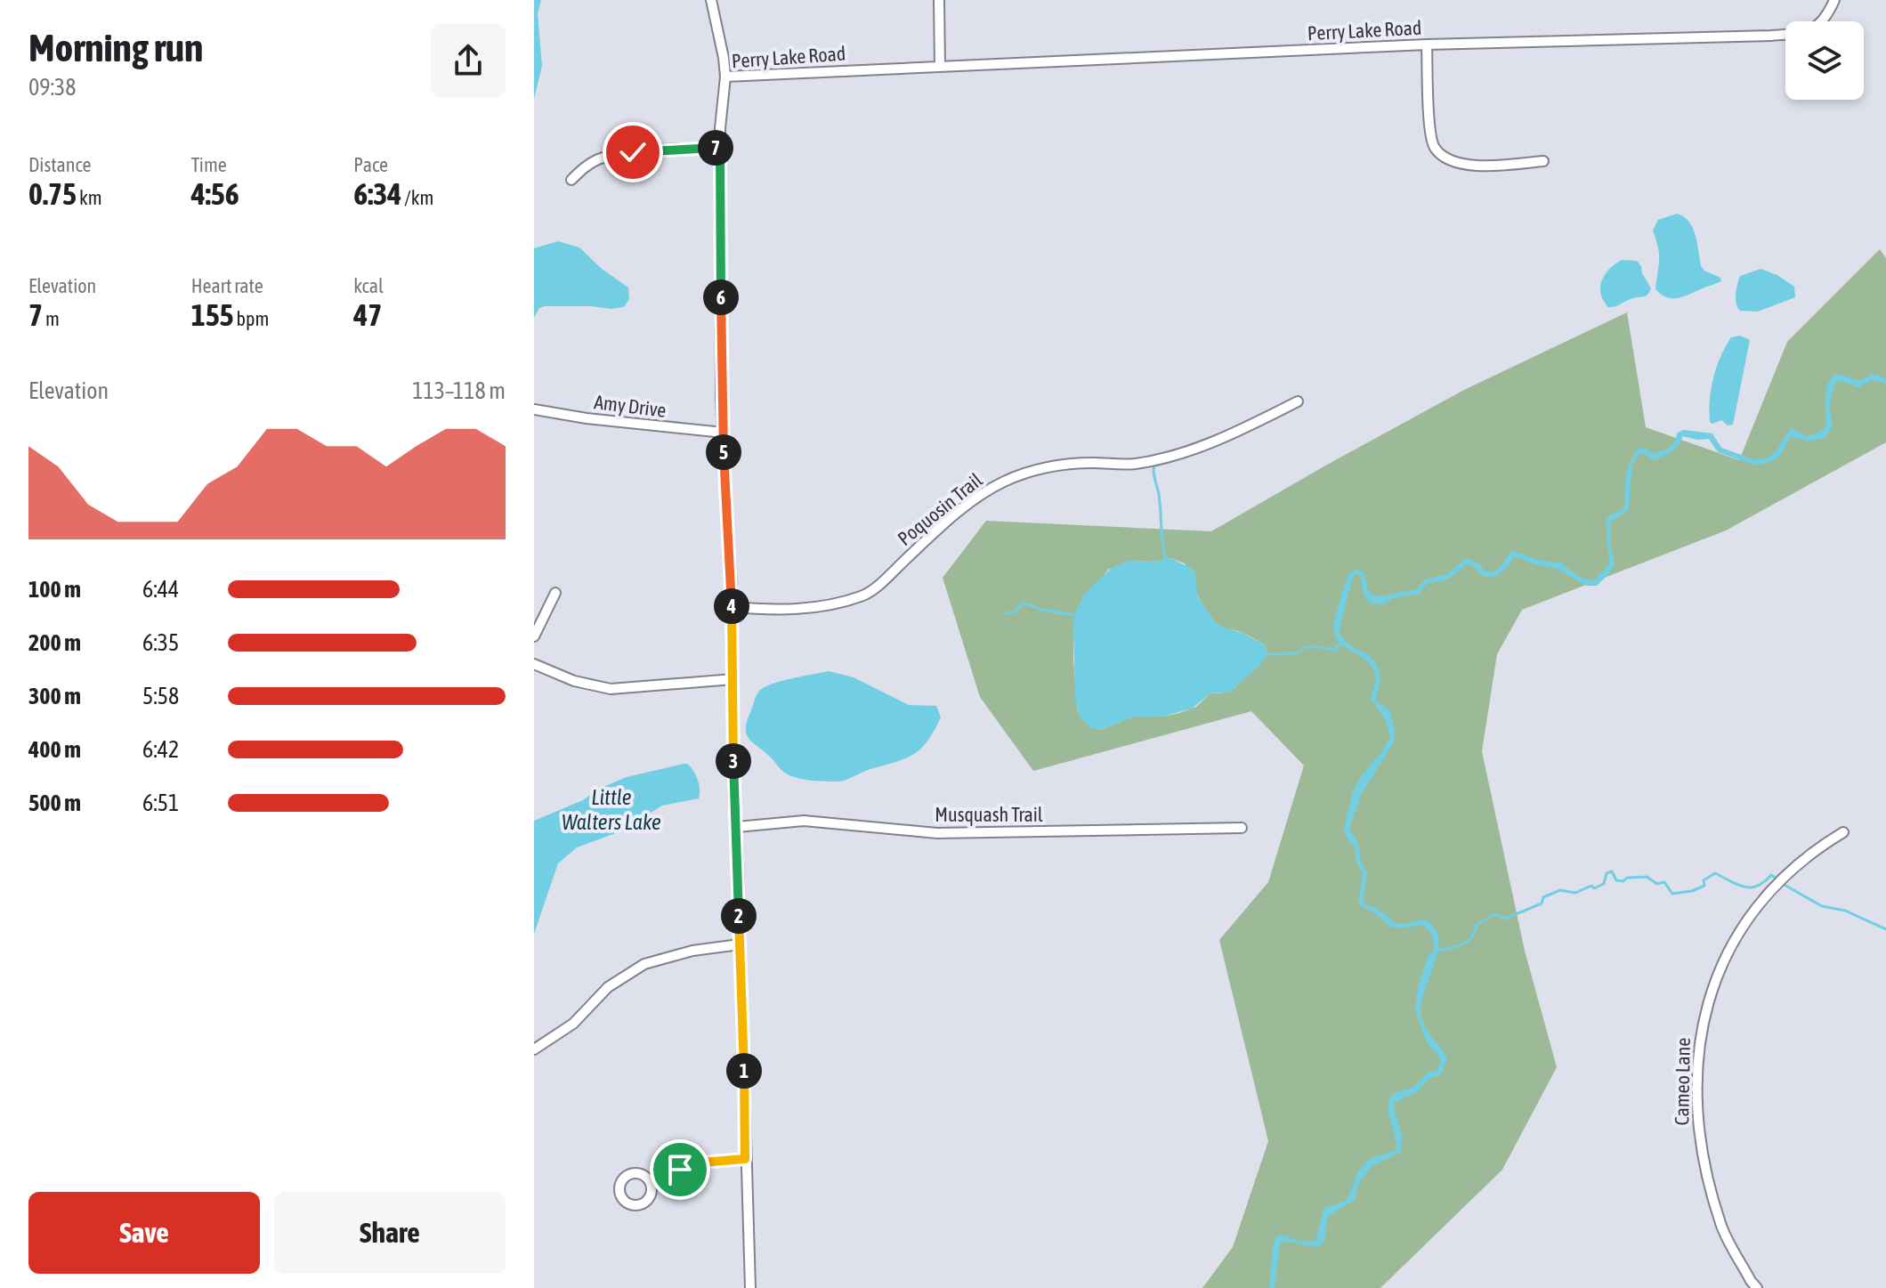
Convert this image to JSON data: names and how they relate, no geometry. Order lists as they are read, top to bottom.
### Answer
{
  "streets": {
    "street": [
      "Perry Lake Road",
      "Amy Drive",
      "Poquosin Trail",
      "Musquash Trail",
      "Cameo Lane"
    ]
  },
  "crossings": [
    ["Perry Lake Road", "Amy Drive"],
    ["Perry Lake Road", "Poquosin Trail"],
    ["Perry Lake Road", "Musquash Trail"]
  ],
  "water": ["Little Walters Lake"],
  "page": {
    "heading": ["Morning run", "09:38"],
    "stats": [
      ["Distance", "0.75 km"],
      ["Time", "4:56"],
      ["Pace", "6:34 /km"],
      ["Elevation", "7 m"],
      ["Heart rate", "155 bpm"],
      ["kcal", "47"]
    ],
    "pins": [
      "7",
      "6",
      "5",
      "4",
      "3",
      "2",
      "1"
    ],
    "chart": ["Elevation", "113–118 m"],
    "list": [
      {
        "name": "100 m",
        "note": "6:44"
      },
      {
        "name": "200 m",
        "note": "6:35"
      },
      {
        "name": "300 m",
        "note": "5:58"
      },
      {
        "name": "400 m",
        "note": "6:42"
      },
      {
        "name": "500 m",
        "note": "6:51"
      }
    ],
    "buttons": ["Save", "Share"]
  }
}
